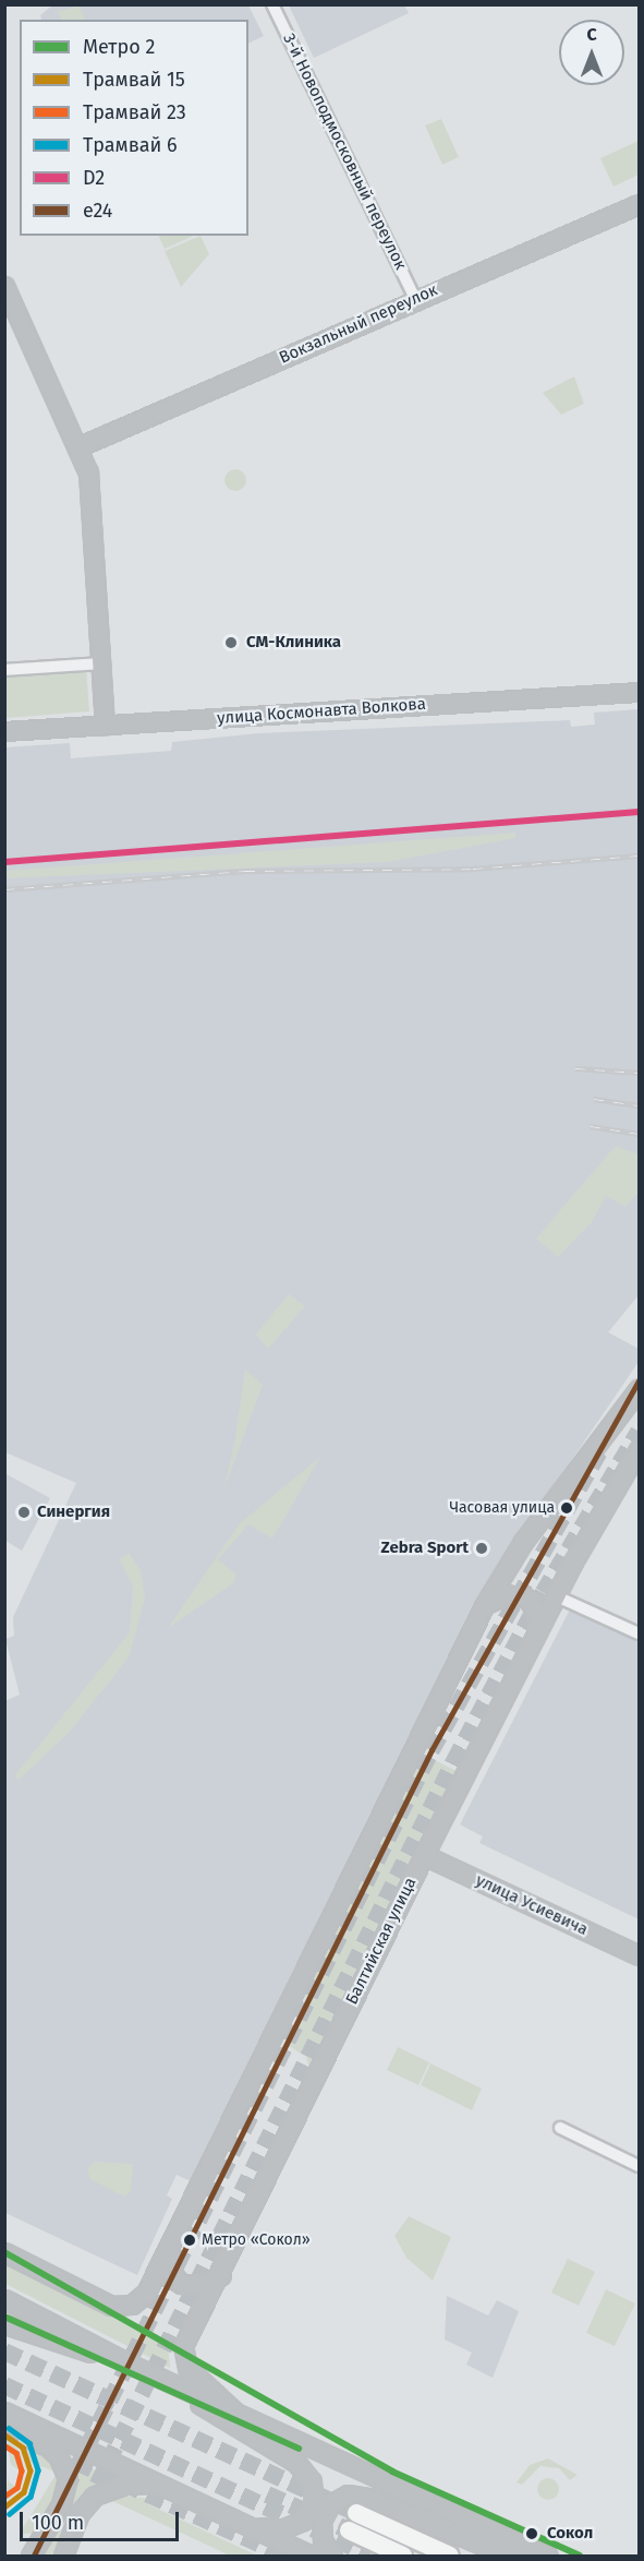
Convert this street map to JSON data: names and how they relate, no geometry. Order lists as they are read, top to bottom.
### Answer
{
  "streets": {
    "street": [
      "3-й Новоподмосковный переулок",
      "Вокзальный переулок",
      "улица Космонавта Волкова",
      "улица Усиевича",
      "Балтийская улица"
    ]
  },
  "crossings": [
    ["3-й Новоподмосковный переулок", "Вокзальный переулок"],
    ["улица Усиевича", "Балтийская улица"]
  ],
  "places": [
    "СМ-Клиника",
    "Часовая улица",
    "Синергия",
    "Zebra Sport",
    "Метро «Сокол»",
    "Сокол"
  ],
  "lines": [
    "transit line D2",
    "transit line е24",
    "metro line 2",
    "tram line 6",
    "tram line 15",
    "tram line 23"
  ],
  "legend": [
    "Метро 2",
    "Трамвай 15",
    "Трамвай 23",
    "Трамвай 6",
    "D2",
    "е24"
  ],
  "scale_bar": "100 m",
  "north": "top"
}
